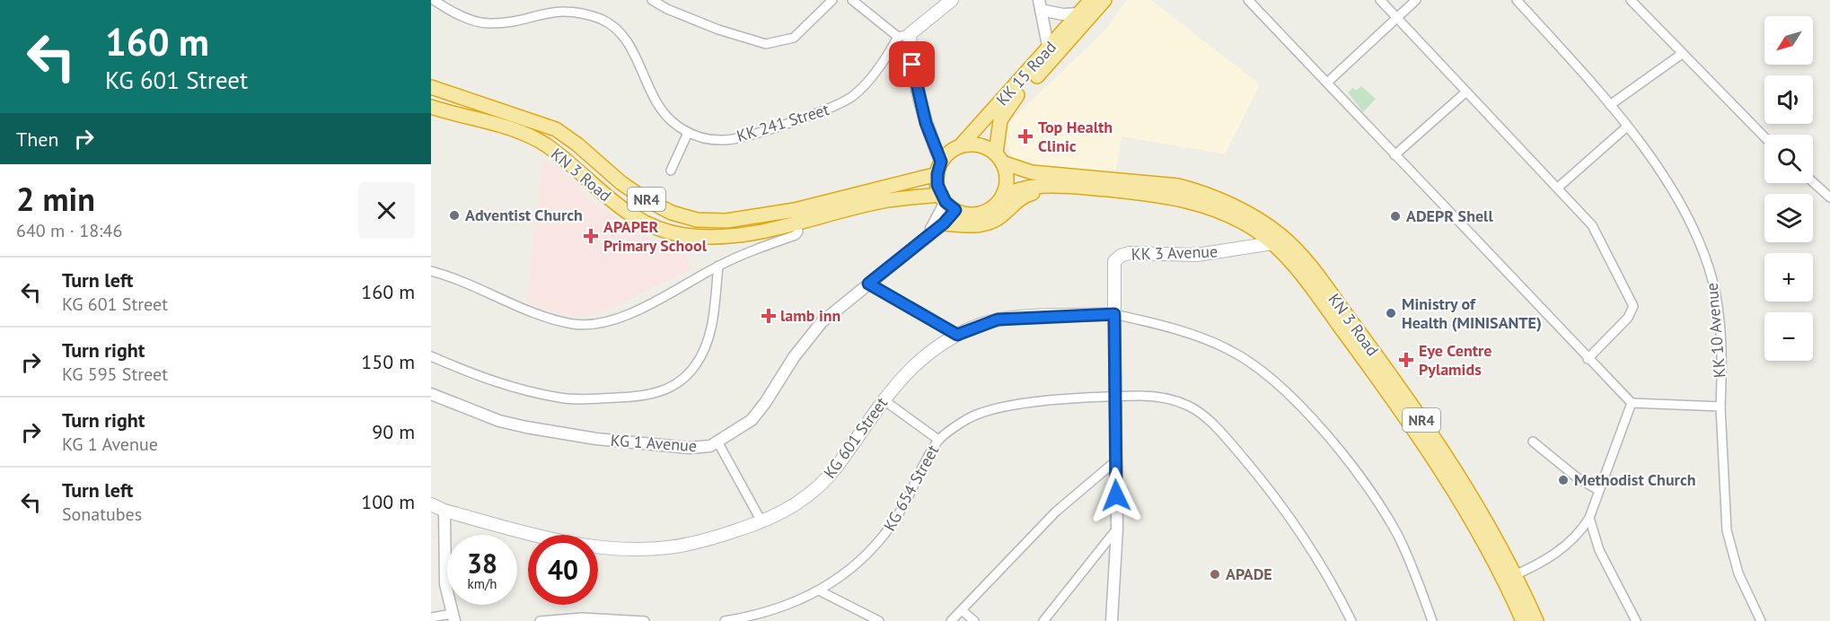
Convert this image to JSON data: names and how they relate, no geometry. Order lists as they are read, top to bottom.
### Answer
{
  "streets": {
    "highway": ["KK 15 Road", "KN 3 Road", "NR4"],
    "main road": ["KK 3 Avenue", "KG 601 Street"],
    "street": [
      "KK 241 Street",
      "KK 10 Avenue",
      "KG 1 Avenue",
      "KG 654 Street"
    ]
  },
  "crossings": [
    ["KK 15 Road", "NR4"],
    ["KK 15 Road", "KG 1 Avenue"],
    ["KN 3 Road", "NR4"],
    ["KN 3 Road", "KK 3 Avenue"],
    ["NR4", "KG 1 Avenue"],
    ["KK 3 Avenue", "KG 601 Street"],
    ["KK 3 Avenue", "KG 654 Street"]
  ],
  "places": {
    "health": [
      "Top Health Clinic",
      "APAPER Primary School",
      "lamb inn",
      "Eye Centre Pylamids"
    ],
    "other": [
      "Adventist Church",
      "ADEPR Shell",
      "Ministry of Health (MINISANTE)",
      "Methodist Church",
      "APADE"
    ]
  },
  "north": "bottom left",
  "page": {
    "turn": ["160 m", "KG 601 Street"],
    "map_buttons": ["+", "−"],
    "then": "Then",
    "heading": ["2 min", "640 m · 18:46"],
    "list": [
      {
        "name": "Turn left",
        "note": "KG 601 Street",
        "value": "160 m"
      },
      {
        "name": "Turn right",
        "note": "KG 595 Street",
        "value": "150 m"
      },
      {
        "name": "Turn right",
        "note": "KG 1 Avenue",
        "value": "90 m"
      },
      {
        "name": "Turn left",
        "note": "Sonatubes",
        "value": "100 m"
      }
    ],
    "speed": "38 km/h",
    "limit": "40"
  }
}
